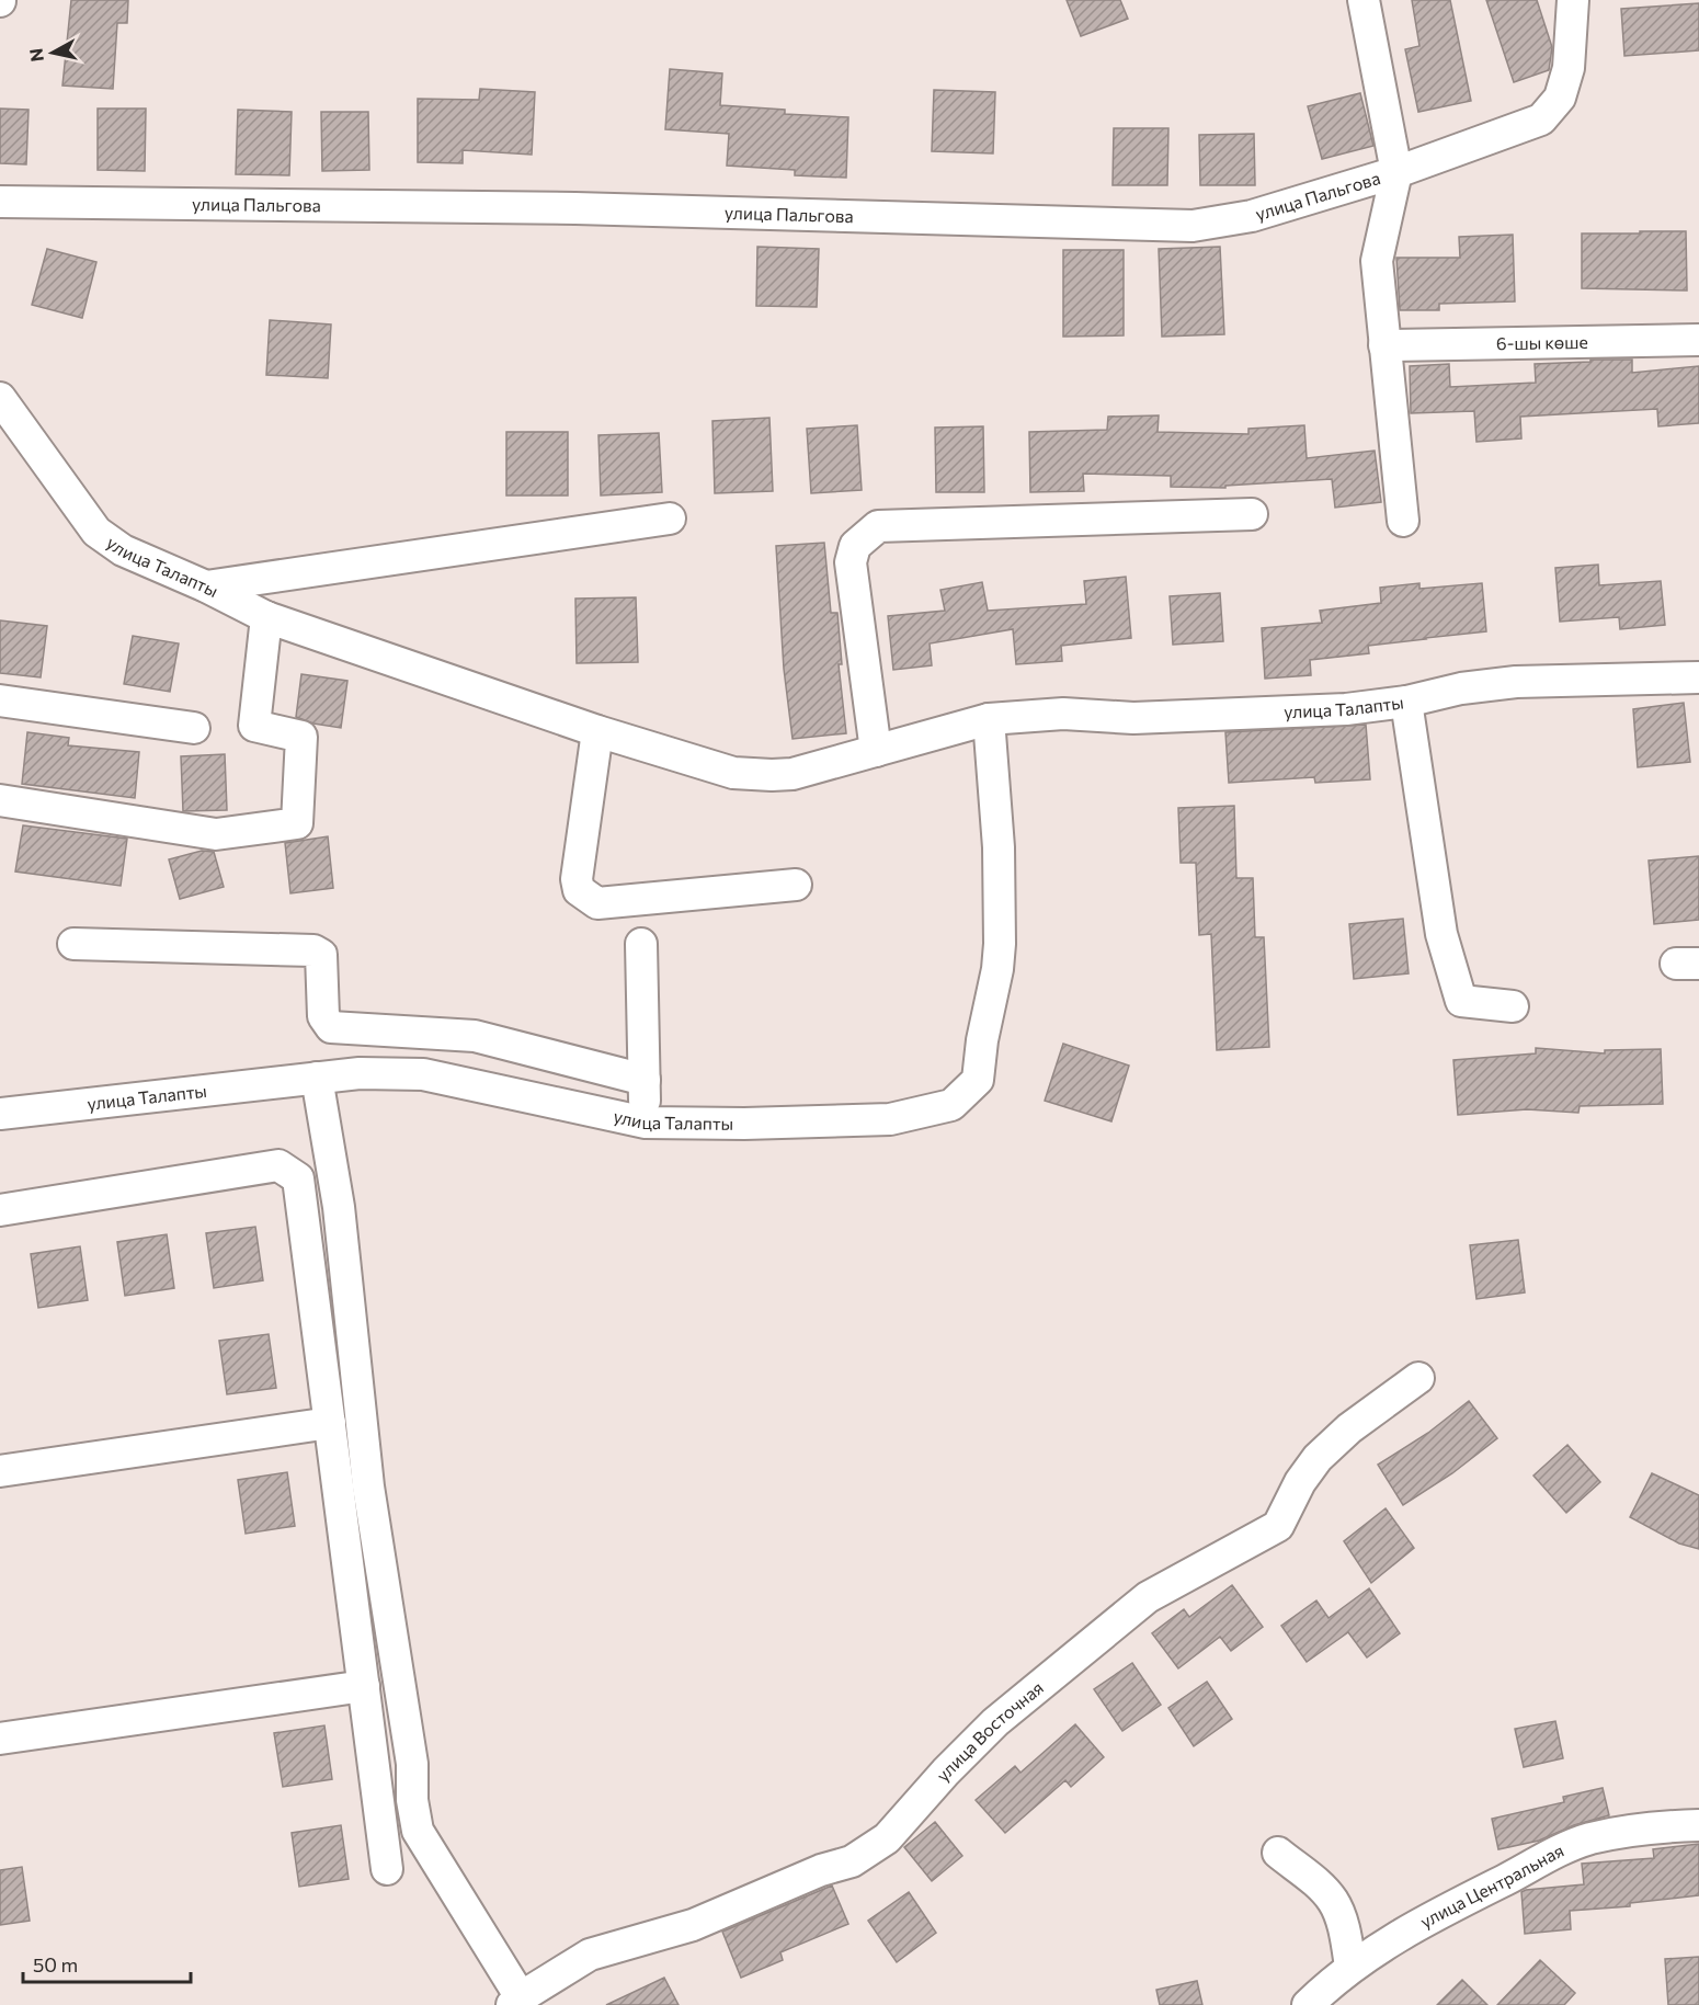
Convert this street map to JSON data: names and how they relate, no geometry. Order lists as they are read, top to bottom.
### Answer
{
  "streets": {
    "street": [
      "улица Пальгова",
      "6-шы көше",
      "улица Талапты",
      "улица Восточная",
      "улица Центральная"
    ]
  },
  "crossings": [
    ["улица Пальгова", "6-шы көше"]
  ],
  "scale_bar": "50 m",
  "north": "left"
}
